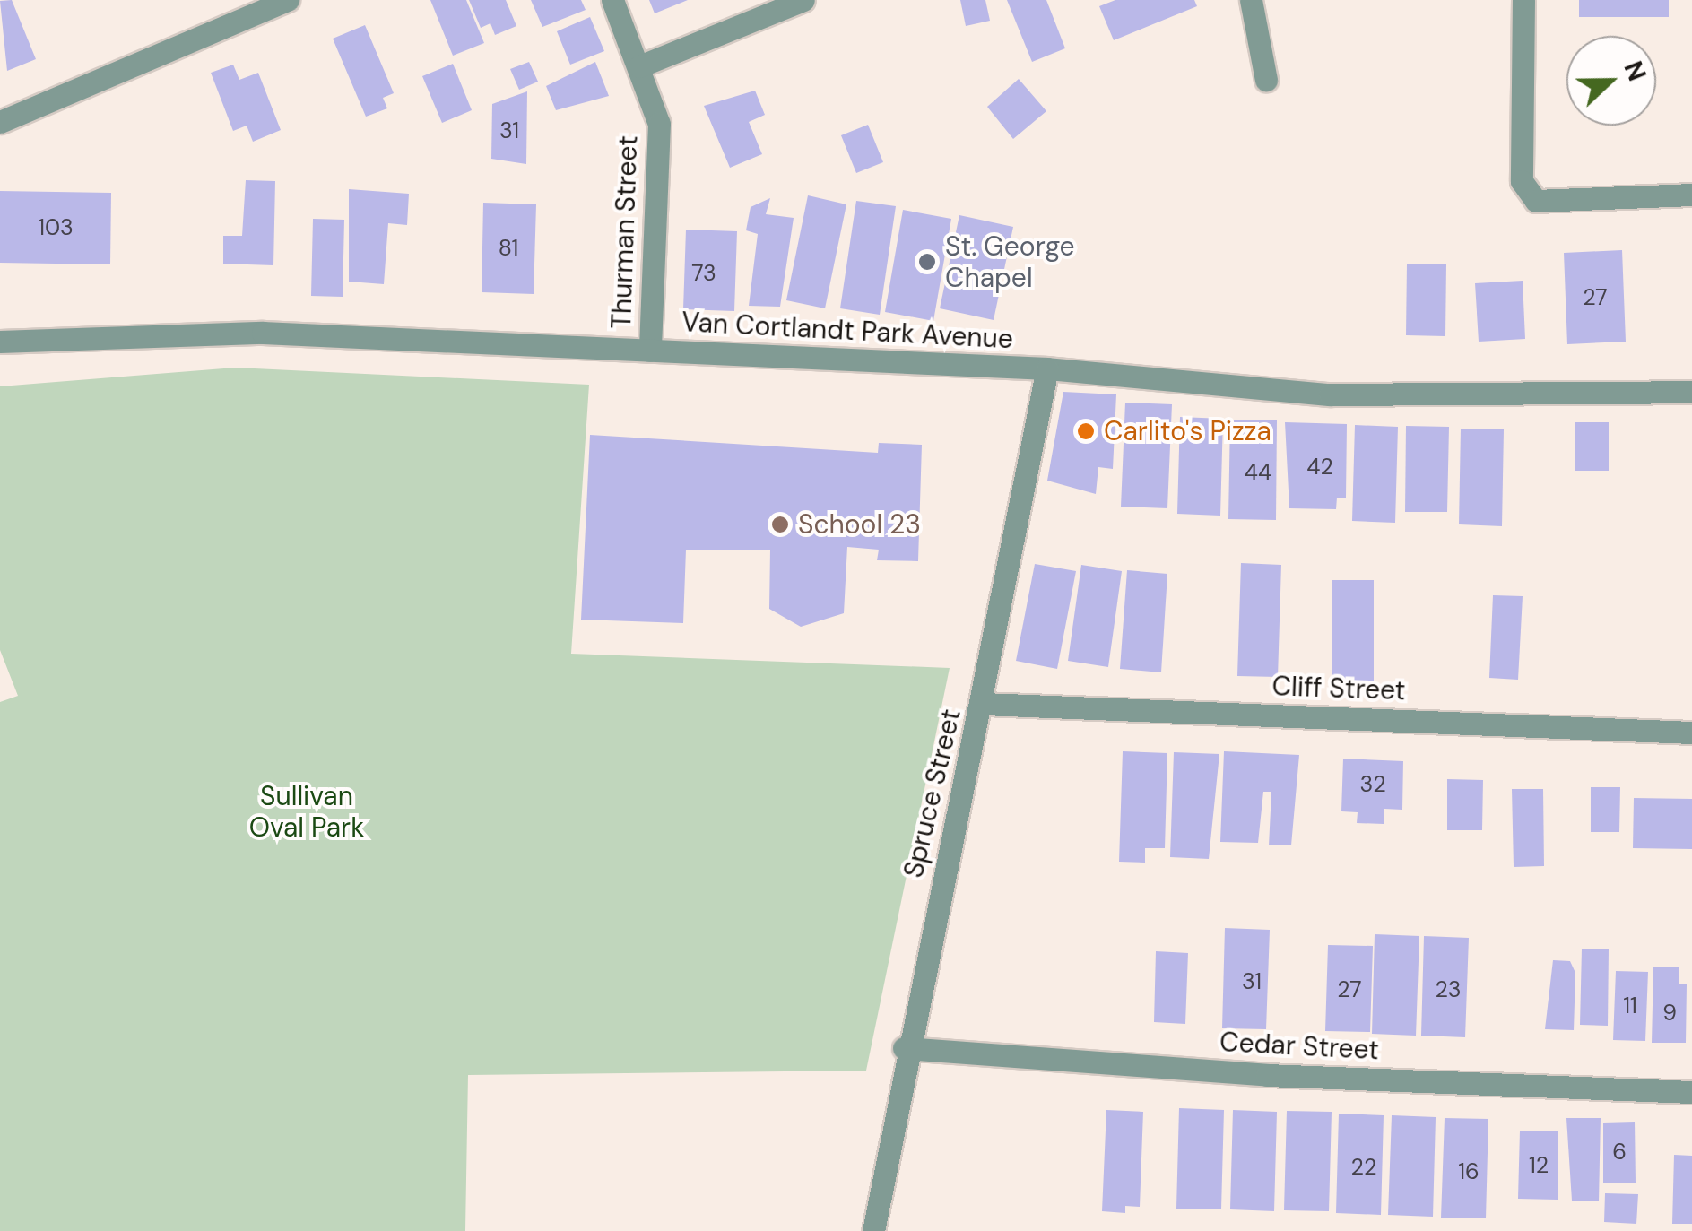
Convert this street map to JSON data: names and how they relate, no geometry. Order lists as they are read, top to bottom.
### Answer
{
  "streets": {
    "street": [
      "Thurman Street",
      "Van Cortlandt Park Avenue",
      "Cliff Street",
      "Spruce Street",
      "Cedar Street"
    ]
  },
  "crossings": [
    ["Thurman Street", "Van Cortlandt Park Avenue"],
    ["Van Cortlandt Park Avenue", "Spruce Street"],
    ["Cliff Street", "Spruce Street"],
    ["Spruce Street", "Cedar Street"]
  ],
  "parks": ["Sullivan Oval Park"],
  "places": ["St. George Chapel", "Carlito's Pizza", "School 23"],
  "house_numbers": [
    "31",
    "103",
    "81",
    "73",
    "27",
    "42",
    "44",
    "32",
    "31",
    "27",
    "23",
    "11",
    "9",
    "6",
    "12",
    "22",
    "16"
  ],
  "north": "right"
}
